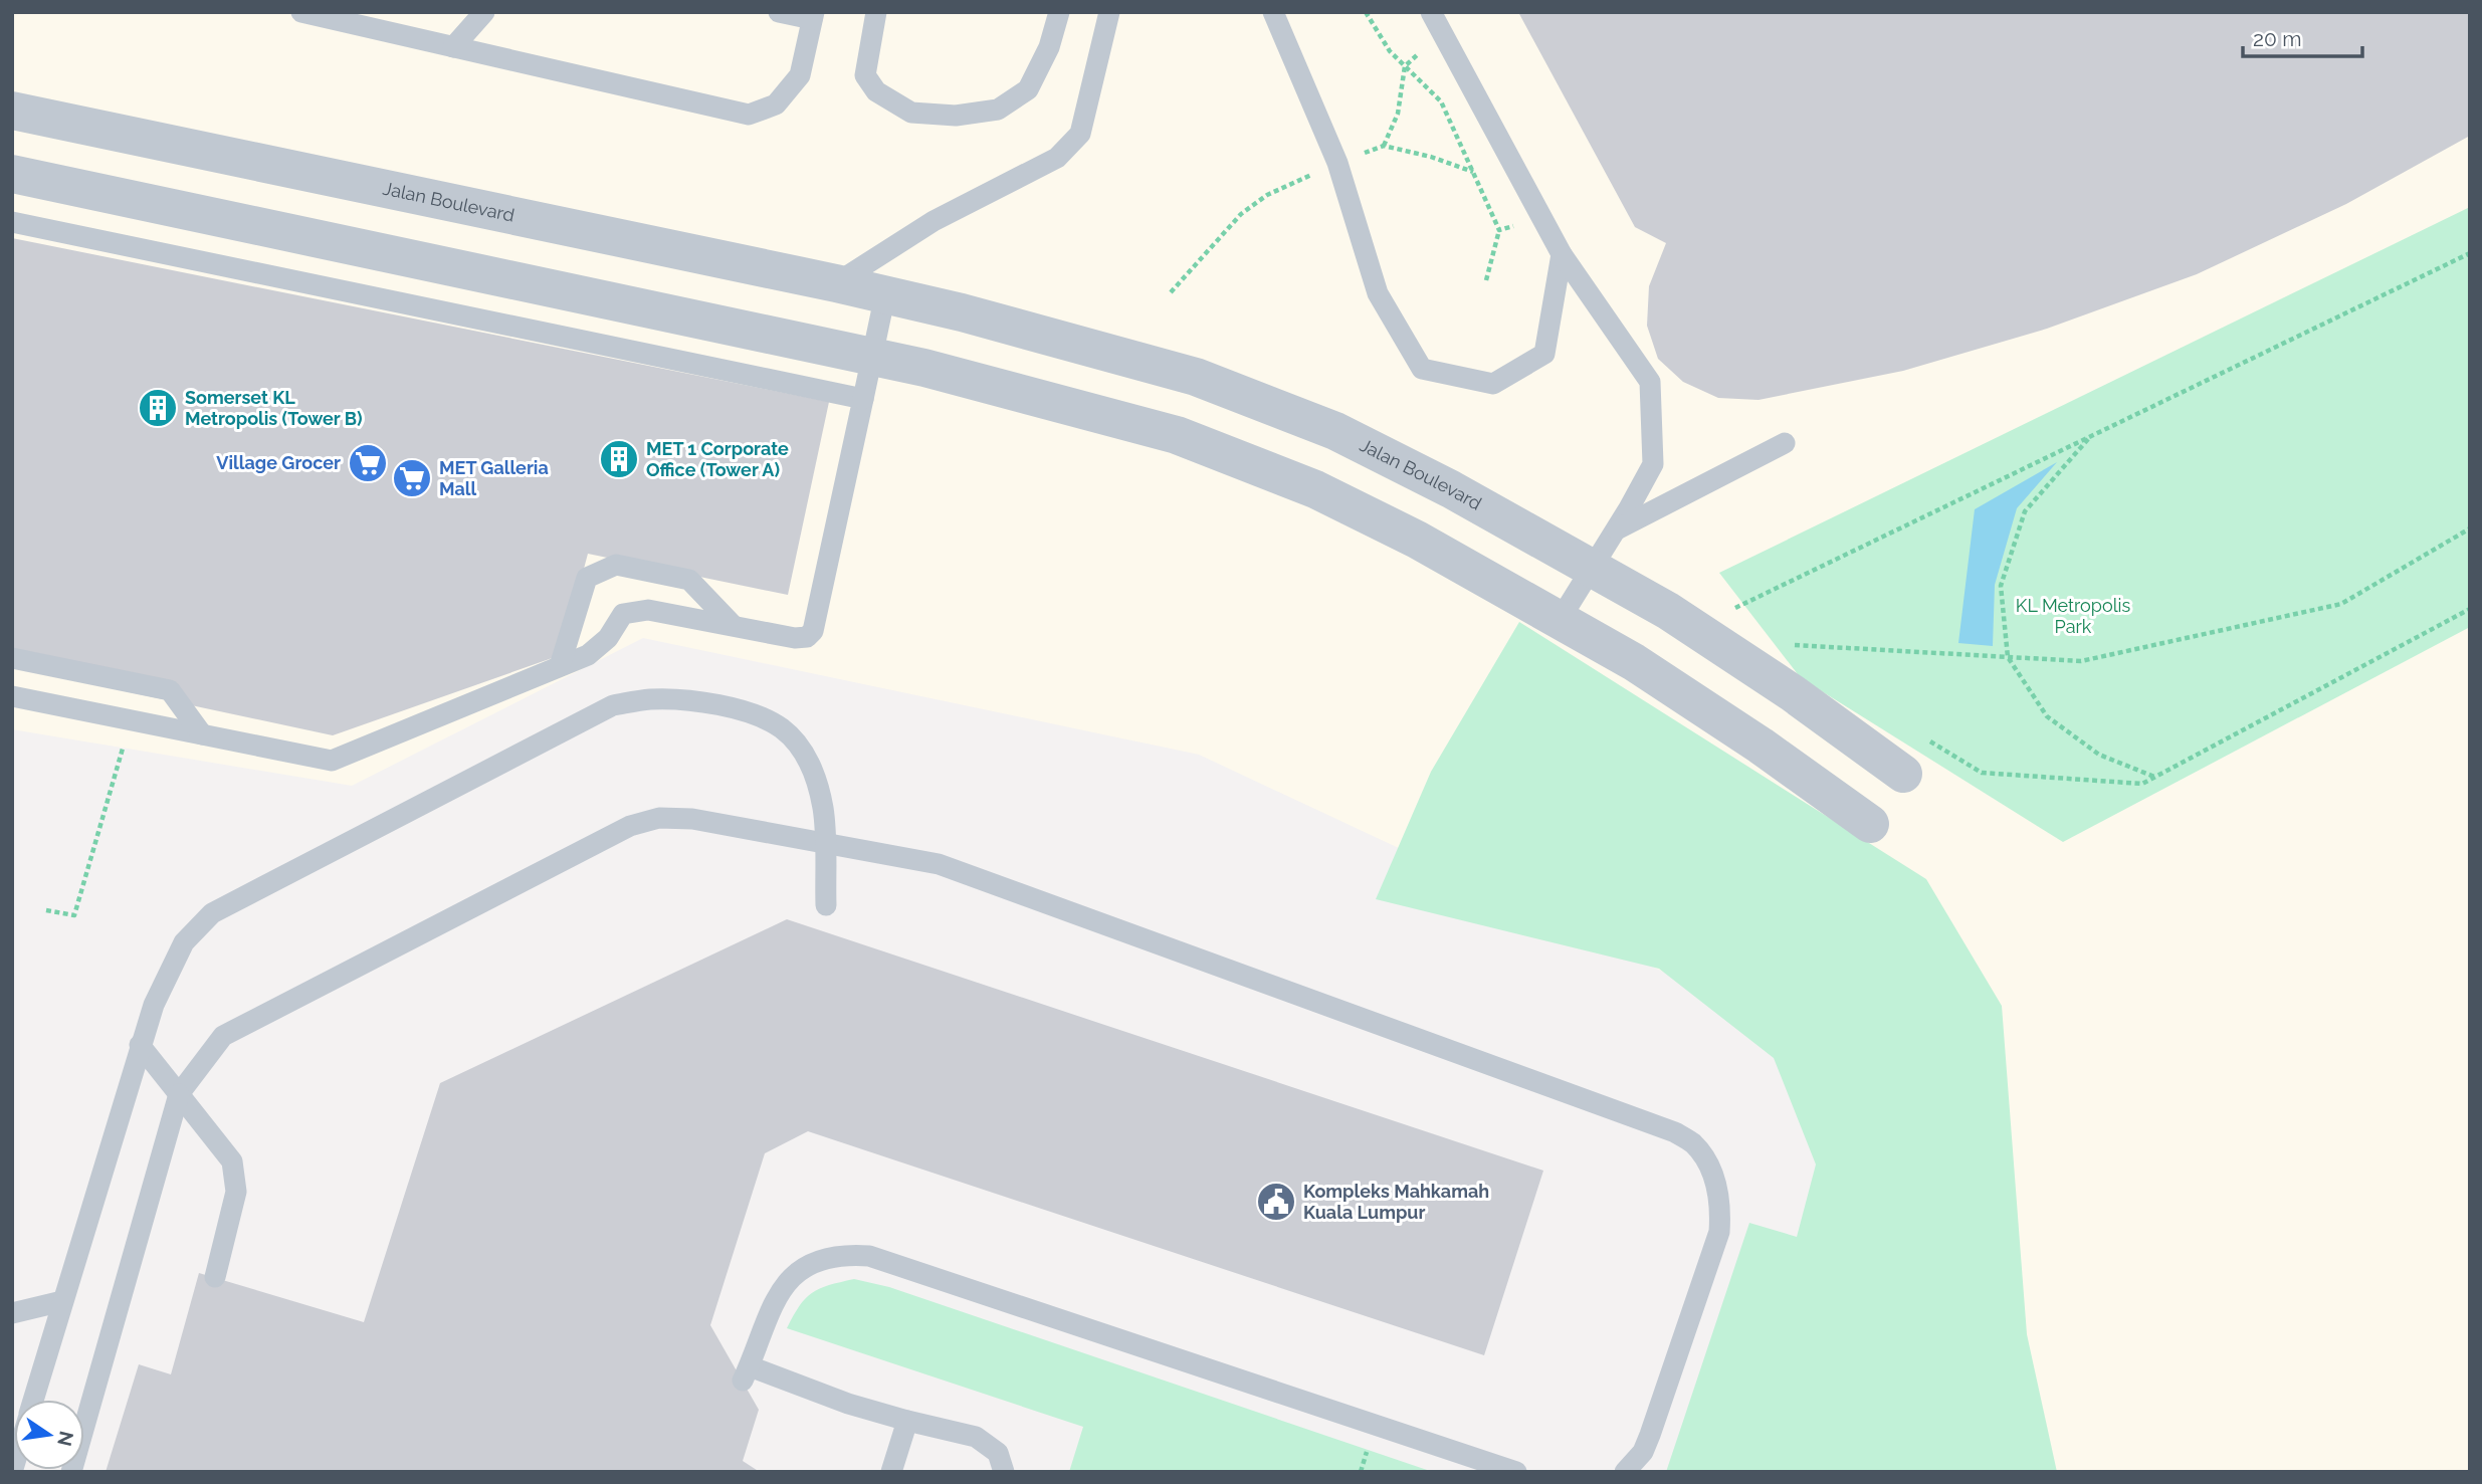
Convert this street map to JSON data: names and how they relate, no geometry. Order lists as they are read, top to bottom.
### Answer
{
  "streets": {
    "street": ["Jalan Boulevard"]
  },
  "parks": ["KL Metropolis Park"],
  "places": {
    "building": ["Somerset KL Metropolis (Tower B)", "MET 1 Corporate Office (Tower A)"],
    "supermarket": ["Village Grocer", "MET Galleria Mall"],
    "public building": ["Kompleks Mahkamah Kuala Lumpur"]
  },
  "scale_bar": "20 m",
  "north": "right"
}
